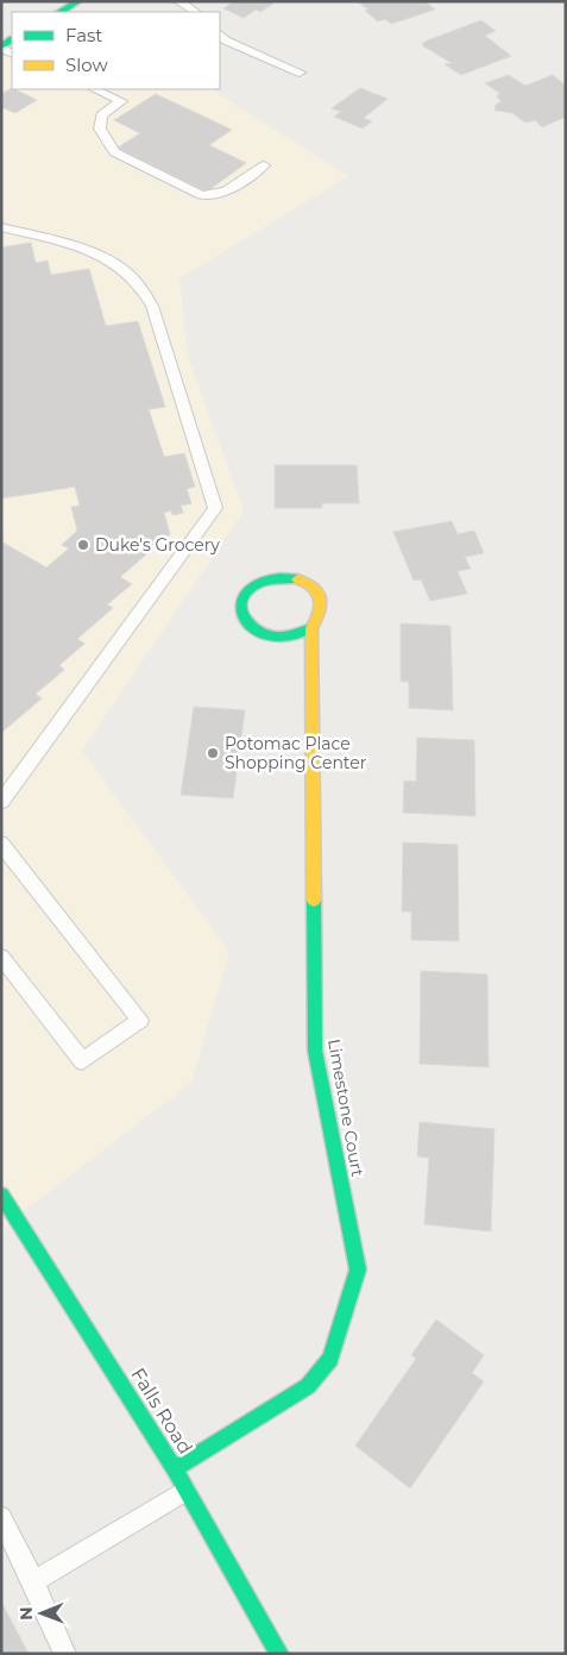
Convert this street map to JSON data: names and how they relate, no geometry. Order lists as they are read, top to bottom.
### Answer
{
  "streets": {
    "street": ["Limestone Court", "Falls Road"]
  },
  "crossings": [
    ["Limestone Court", "Falls Road"]
  ],
  "places": ["Duke's Grocery", "Potomac Place Shopping Center"],
  "legend": ["Fast", "Slow"],
  "north": "left"
}
